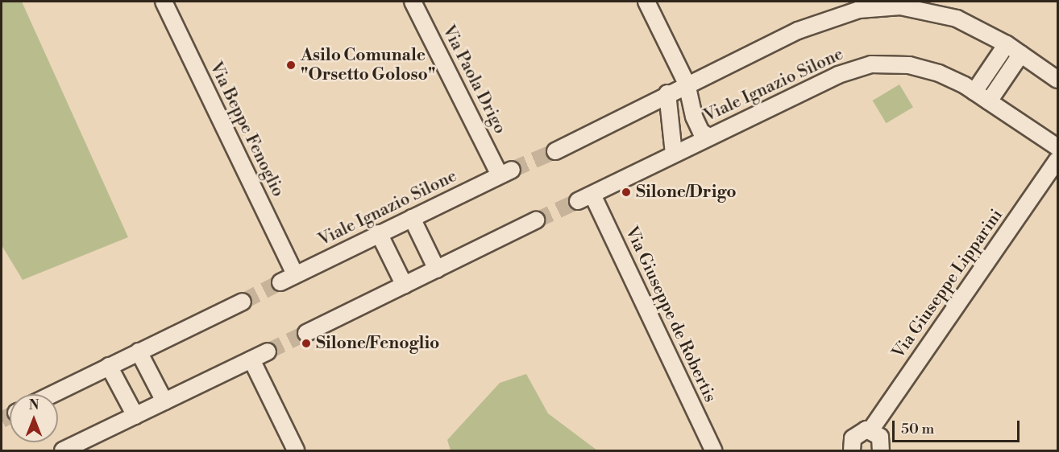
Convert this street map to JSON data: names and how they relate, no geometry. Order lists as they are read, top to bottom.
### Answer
{
  "streets": {
    "street": [
      "Via Paola Drigo",
      "Viale Ignazio Silone",
      "Via Beppe Fenoglio",
      "Via Giuseppe Lipparini",
      "Via Giuseppe de Robertis"
    ]
  },
  "crossings": [
    ["Via Paola Drigo", "Viale Ignazio Silone"],
    ["Viale Ignazio Silone", "Via Beppe Fenoglio"],
    ["Viale Ignazio Silone", "Via Giuseppe de Robertis"]
  ],
  "places": ["Asilo Comunale \"Orsetto Goloso\"", "Silone/Drigo", "Silone/Fenoglio"],
  "scale_bar": "50 m",
  "north": "top"
}
